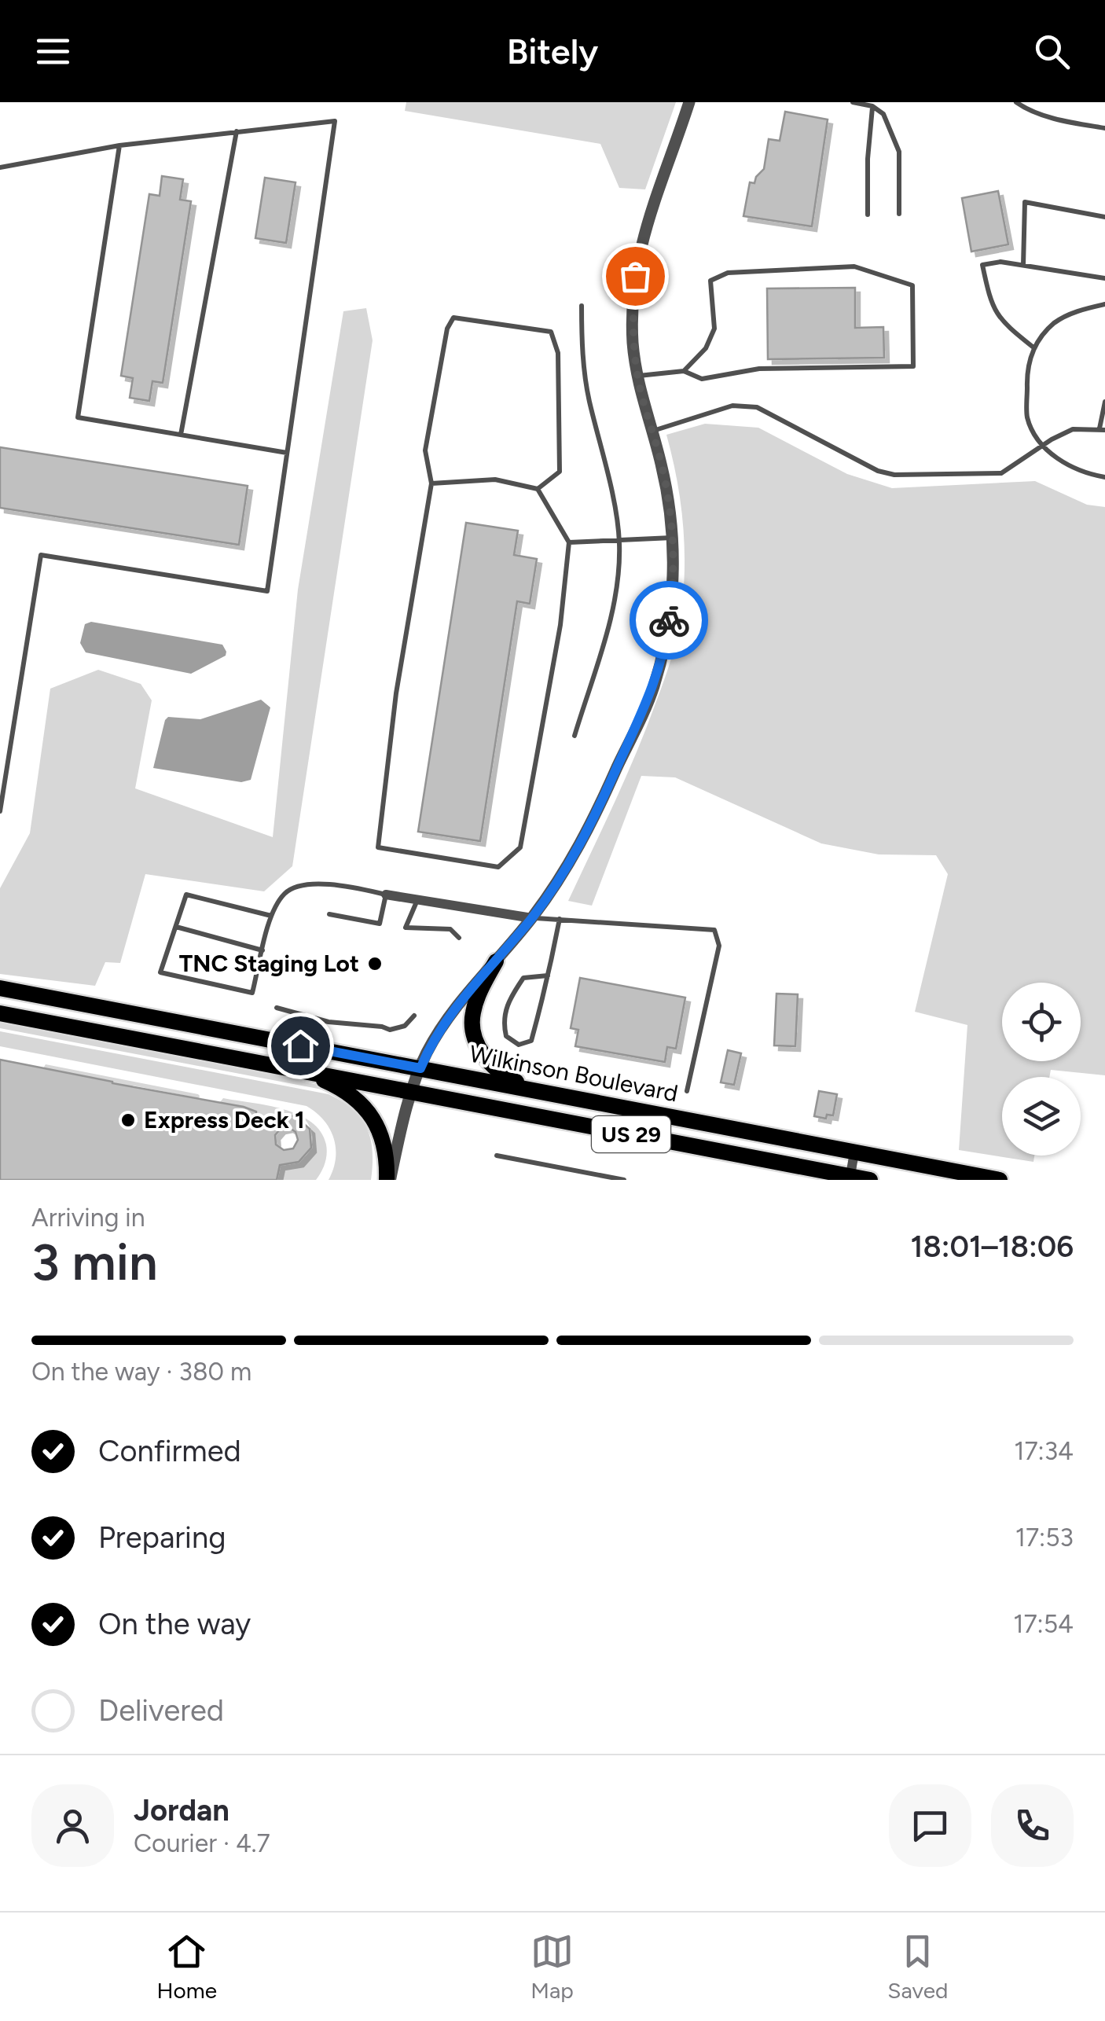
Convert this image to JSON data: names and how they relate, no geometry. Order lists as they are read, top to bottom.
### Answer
{
  "streets": {
    "main road": ["Wilkinson Boulevard", "US 29"]
  },
  "places": ["TNC Staging Lot", "Express Deck 1"],
  "page": {
    "header": "Bitely",
    "heading": ["3 min", "Arriving in", "18:01–18:06"],
    "panel": ["Jordan", "Courier · 4.7"],
    "bar": "On the way · 380 m",
    "list": [
      ["Confirmed", "17:34"],
      ["Preparing", "17:53"],
      ["On the way", "17:54"],
      "Delivered"
    ],
    "tabs": ["Home", "Map", "Saved"]
  }
}
